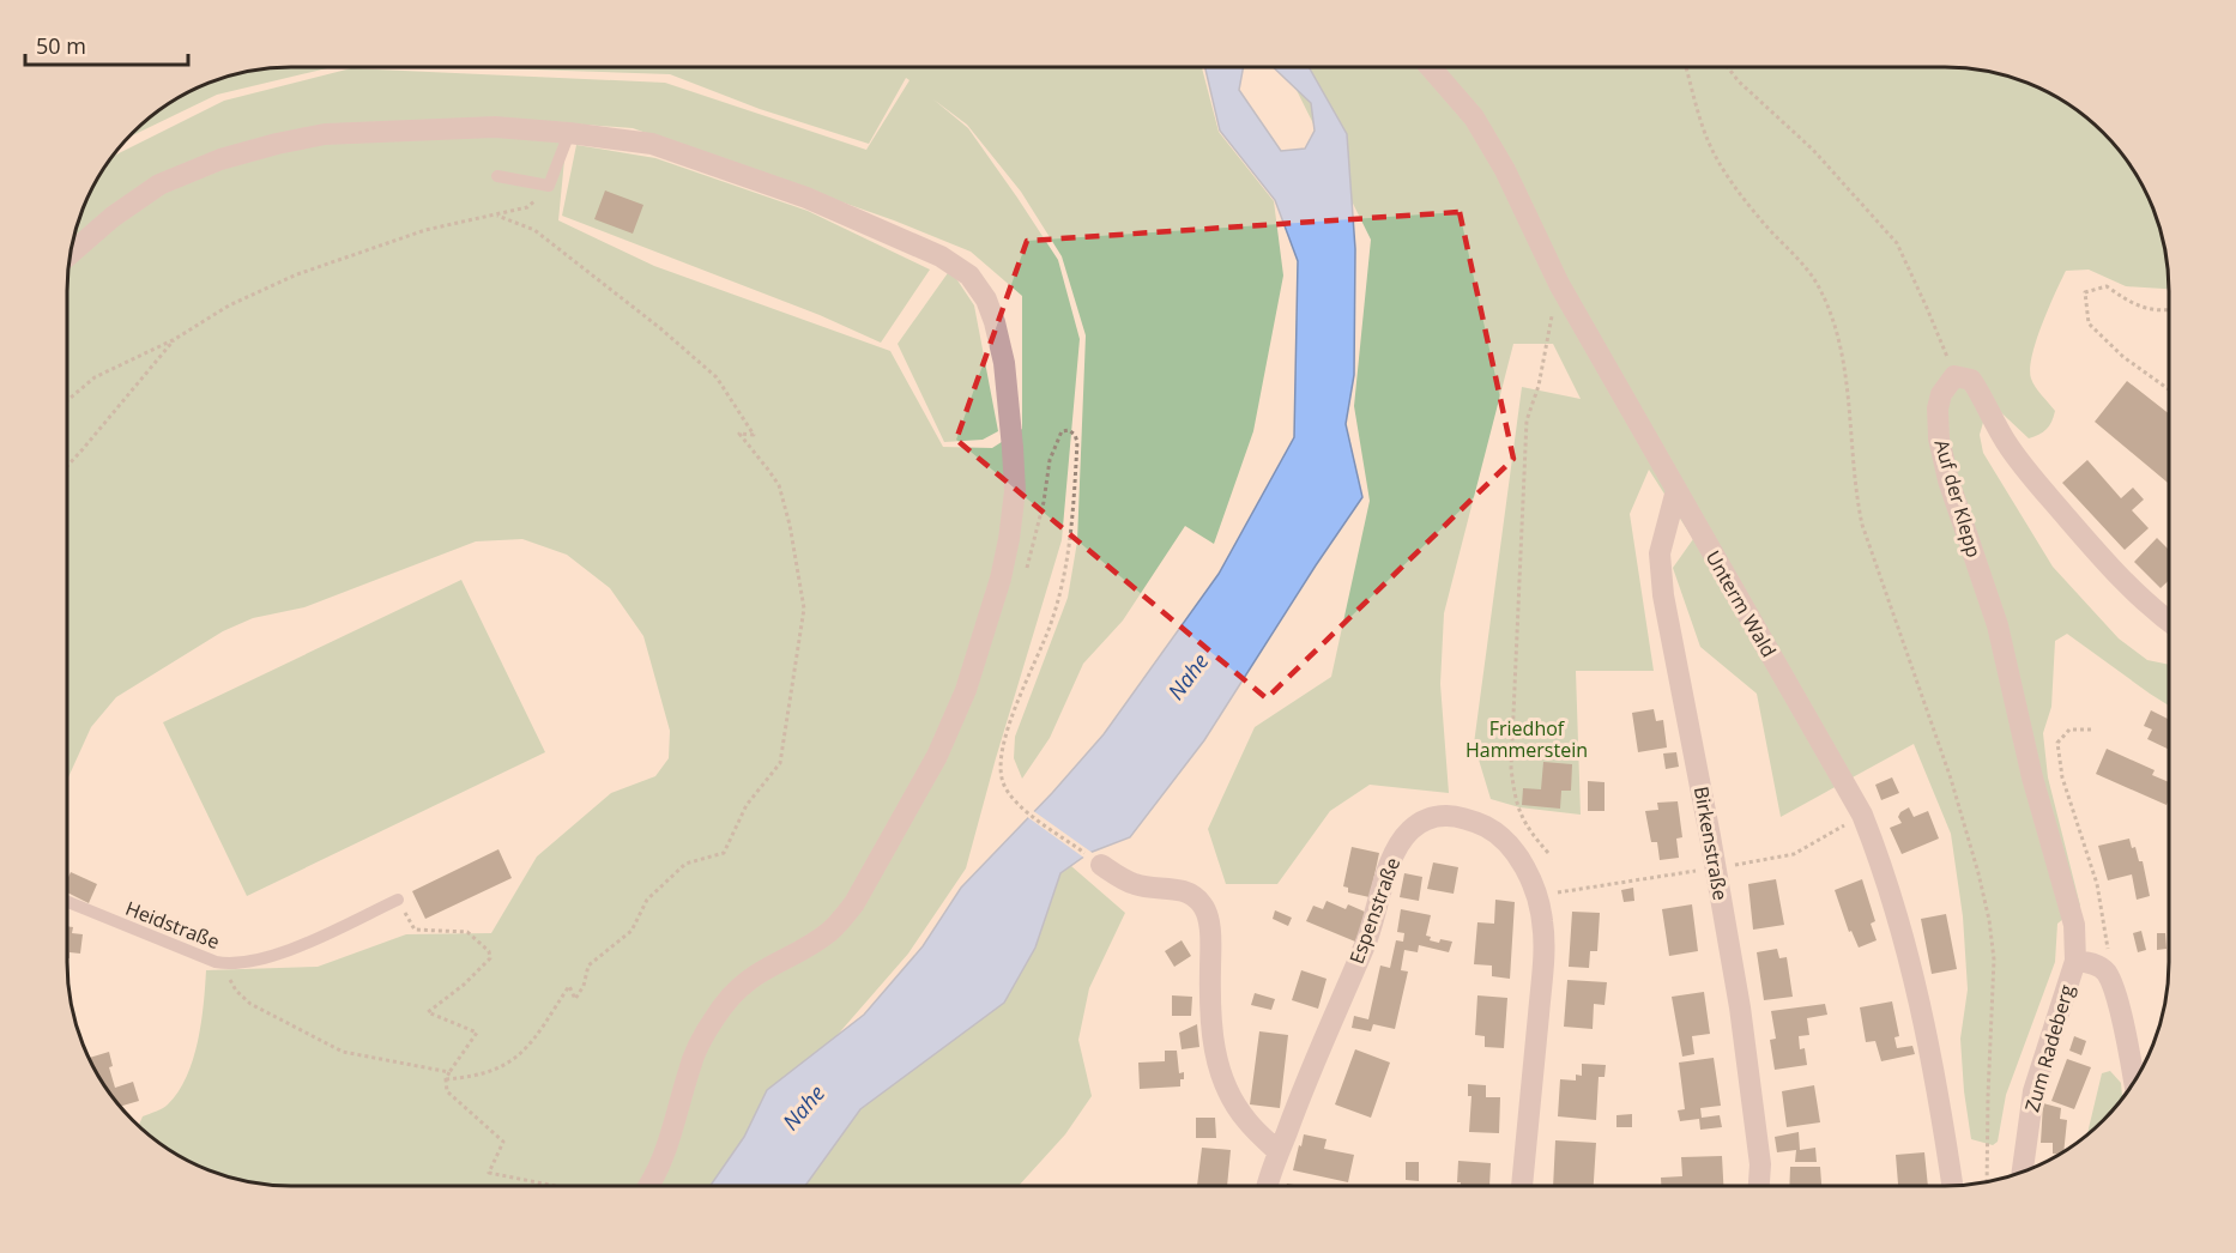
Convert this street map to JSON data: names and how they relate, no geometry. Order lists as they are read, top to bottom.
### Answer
{
  "streets": {
    "street": [
      "Auf der Klepp",
      "Unterm Wald",
      "Birkenstraße",
      "Espenstraße",
      "Zum Radeberg"
    ],
    "lane": ["Heidstraße"]
  },
  "crossings": [
    ["Auf der Klepp", "Zum Radeberg"],
    ["Unterm Wald", "Birkenstraße"]
  ],
  "water": ["Nahe"],
  "parks": ["Friedhof Hammerstein"],
  "scale_bar": "50 m"
}
